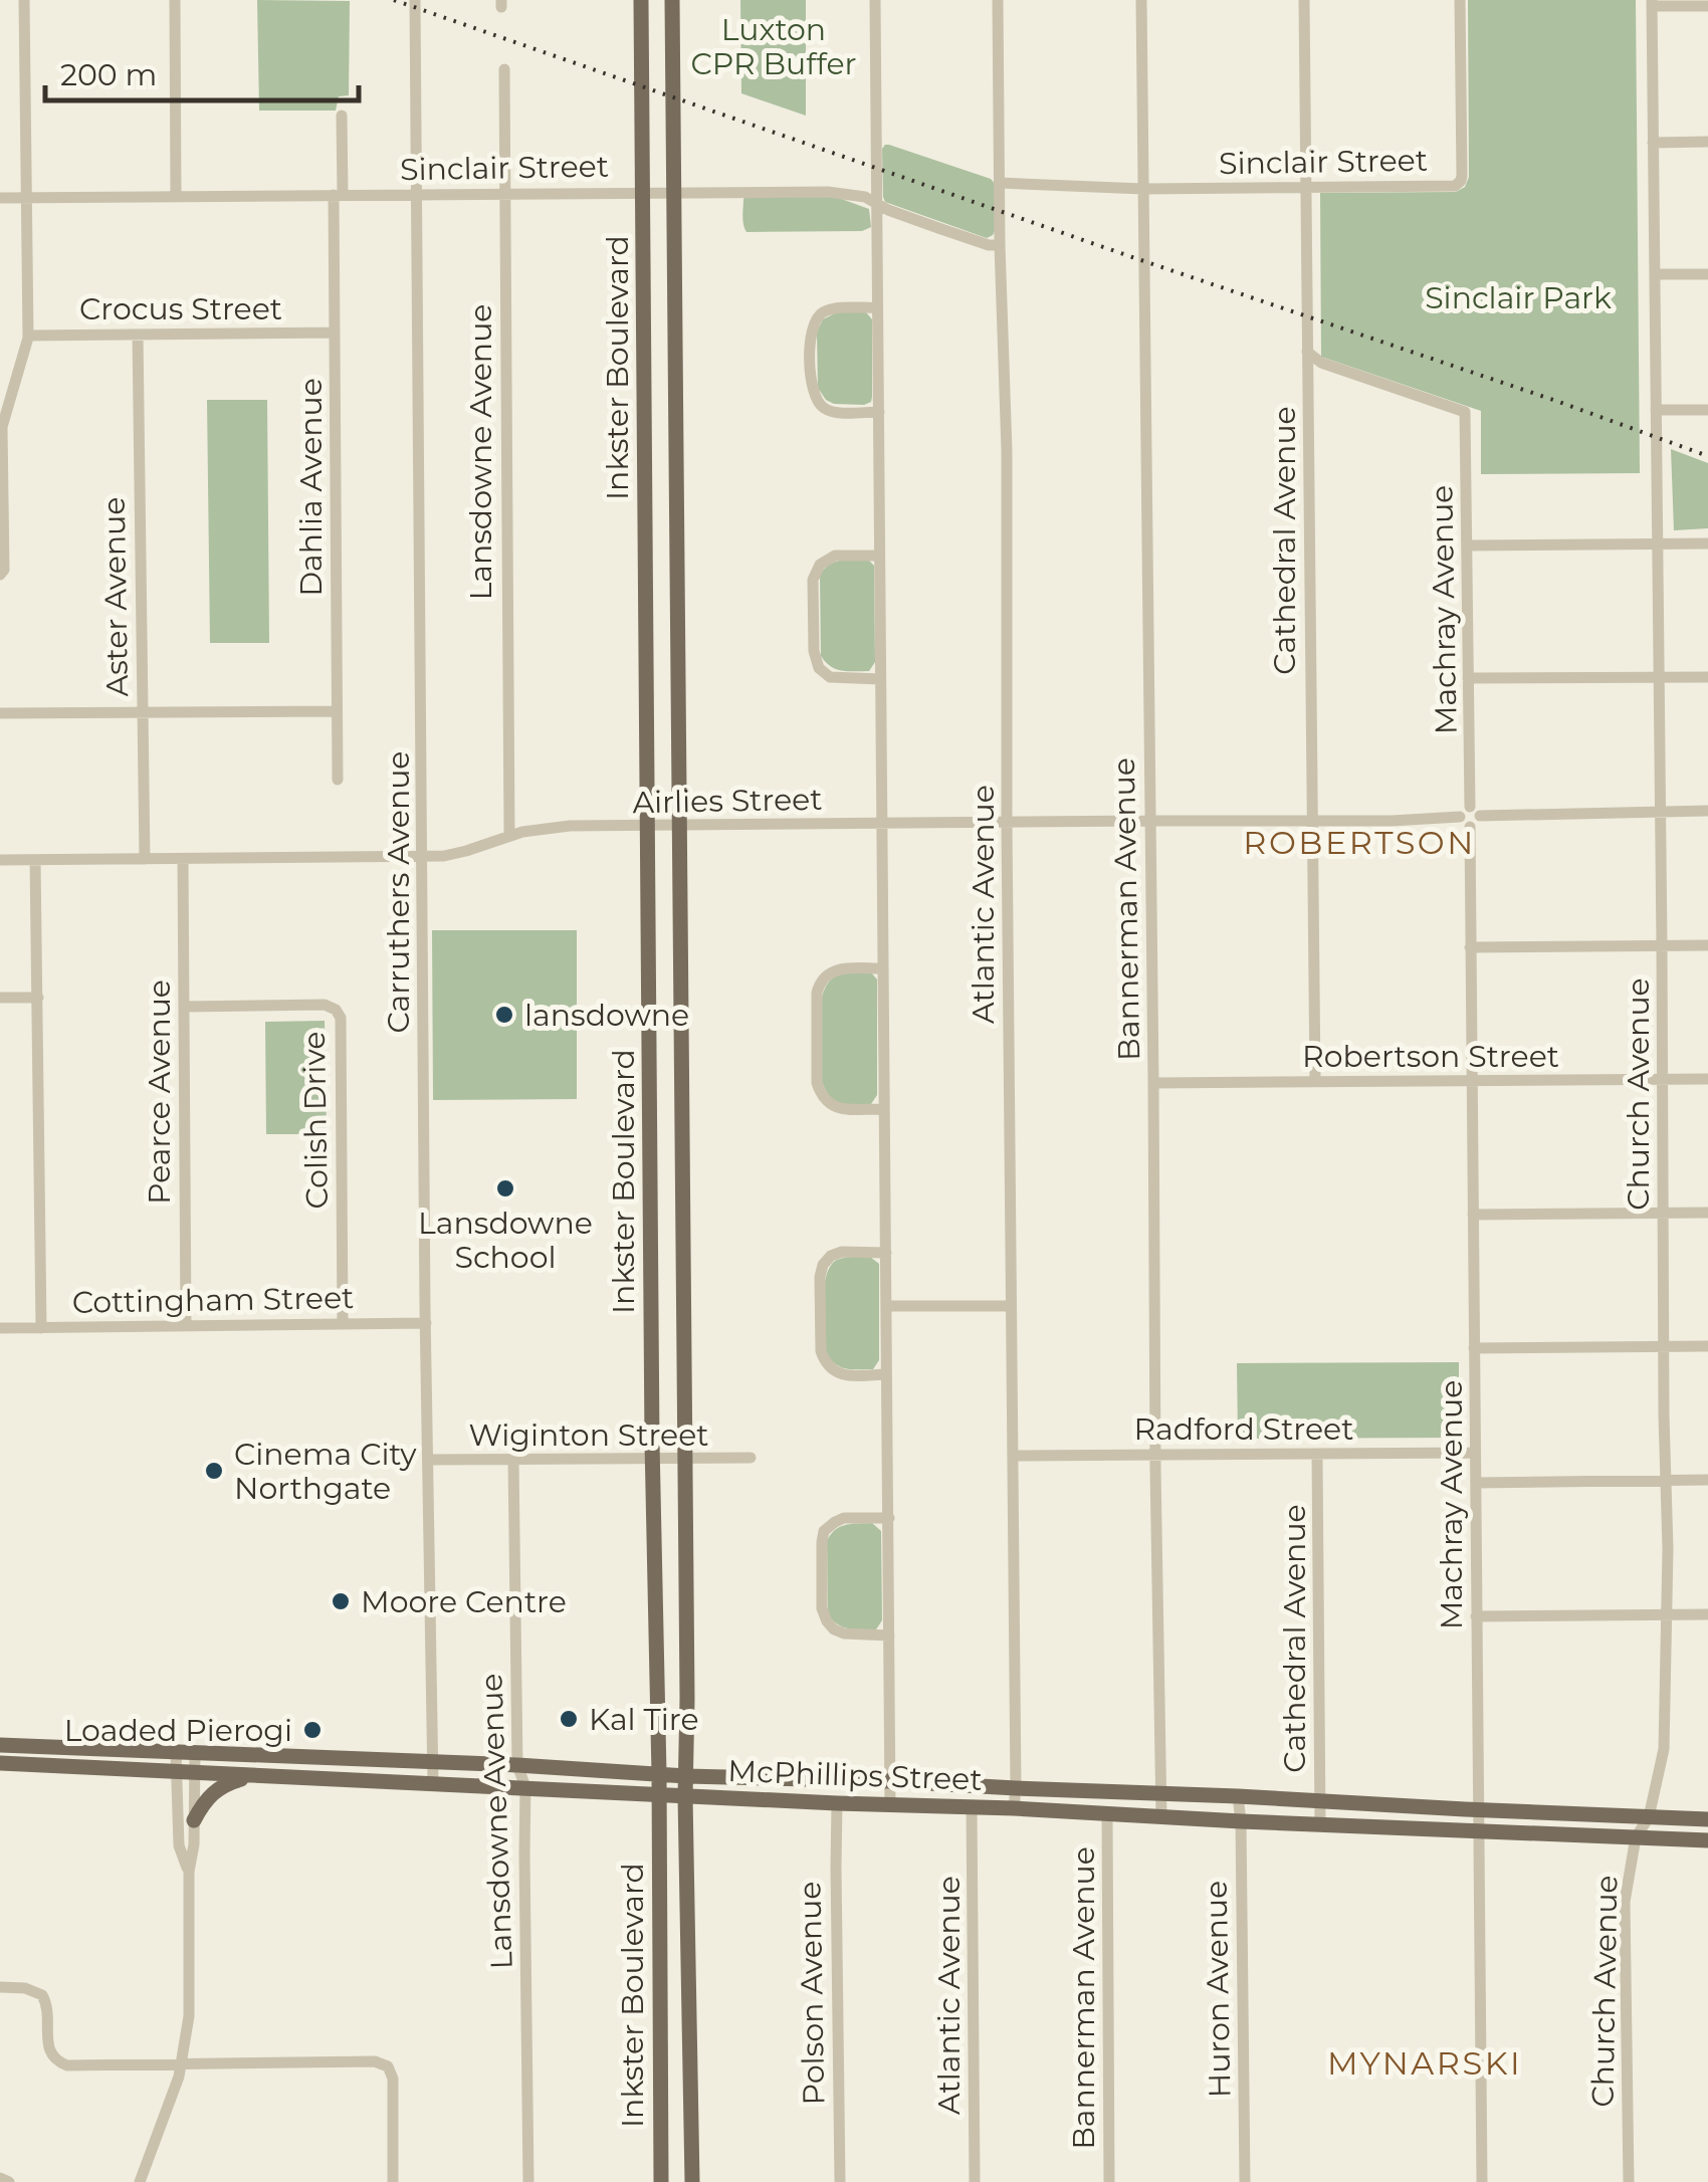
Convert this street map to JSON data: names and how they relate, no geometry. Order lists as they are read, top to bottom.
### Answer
{
  "streets": {
    "main road": ["Inkster Boulevard", "McPhillips Street"],
    "street": [
      "Sinclair Street",
      "Crocus Street",
      "Lansdowne Avenue",
      "Dahlia Avenue",
      "Cathedral Avenue",
      "Aster Avenue",
      "Machray Avenue",
      "Airlies Street",
      "Carruthers Avenue",
      "Atlantic Avenue",
      "Bannerman Avenue",
      "Robertson Street",
      "Pearce Avenue",
      "Church Avenue",
      "Colish Drive",
      "Cottingham Street",
      "Radford Street",
      "Wiginton Street",
      "Huron Avenue",
      "Polson Avenue"
    ]
  },
  "crossings": [
    ["Sinclair Street", "Inkster Boulevard"],
    ["Sinclair Street", "Lansdowne Avenue"],
    ["Sinclair Street", "Dahlia Avenue"],
    ["Sinclair Street", "Cathedral Avenue"],
    ["Sinclair Street", "Carruthers Avenue"],
    ["Sinclair Street", "Atlantic Avenue"],
    ["Sinclair Street", "Bannerman Avenue"],
    ["Crocus Street", "Dahlia Avenue"],
    ["Crocus Street", "Aster Avenue"],
    ["Inkster Boulevard", "Airlies Street"],
    ["Inkster Boulevard", "Wiginton Street"],
    ["Inkster Boulevard", "McPhillips Street"],
    ["Lansdowne Avenue", "Airlies Street"],
    ["Lansdowne Avenue", "Wiginton Street"],
    ["Lansdowne Avenue", "McPhillips Street"],
    ["Cathedral Avenue", "Machray Avenue"],
    ["Cathedral Avenue", "Airlies Street"],
    ["Cathedral Avenue", "Robertson Street"],
    ["Cathedral Avenue", "Radford Street"],
    ["Cathedral Avenue", "McPhillips Street"],
    ["Aster Avenue", "Airlies Street"],
    ["Machray Avenue", "Airlies Street"],
    ["Machray Avenue", "Robertson Street"],
    ["Machray Avenue", "Radford Street"],
    ["Machray Avenue", "McPhillips Street"],
    ["Airlies Street", "Carruthers Avenue"],
    ["Airlies Street", "Atlantic Avenue"],
    ["Airlies Street", "Bannerman Avenue"],
    ["Airlies Street", "Pearce Avenue"],
    ["Carruthers Avenue", "Cottingham Street"],
    ["Carruthers Avenue", "Wiginton Street"],
    ["Carruthers Avenue", "McPhillips Street"],
    ["Atlantic Avenue", "Radford Street"],
    ["Atlantic Avenue", "McPhillips Street"],
    ["Bannerman Avenue", "Robertson Street"],
    ["Bannerman Avenue", "Radford Street"],
    ["Bannerman Avenue", "McPhillips Street"],
    ["Robertson Street", "Church Avenue"],
    ["Pearce Avenue", "Colish Drive"],
    ["Pearce Avenue", "Cottingham Street"],
    ["Church Avenue", "McPhillips Street"],
    ["Colish Drive", "Cottingham Street"],
    ["McPhillips Street", "Huron Avenue"],
    ["McPhillips Street", "Polson Avenue"]
  ],
  "districts": ["ROBERTSON", "MYNARSKI"],
  "parks": ["Luxton CPR Buffer", "Sinclair Park"],
  "places": [
    "lansdowne",
    "Lansdowne School",
    "Cinema City Northgate",
    "Moore Centre",
    "Kal Tire",
    "Loaded Pierogi"
  ],
  "scale_bar": "200 m"
}
